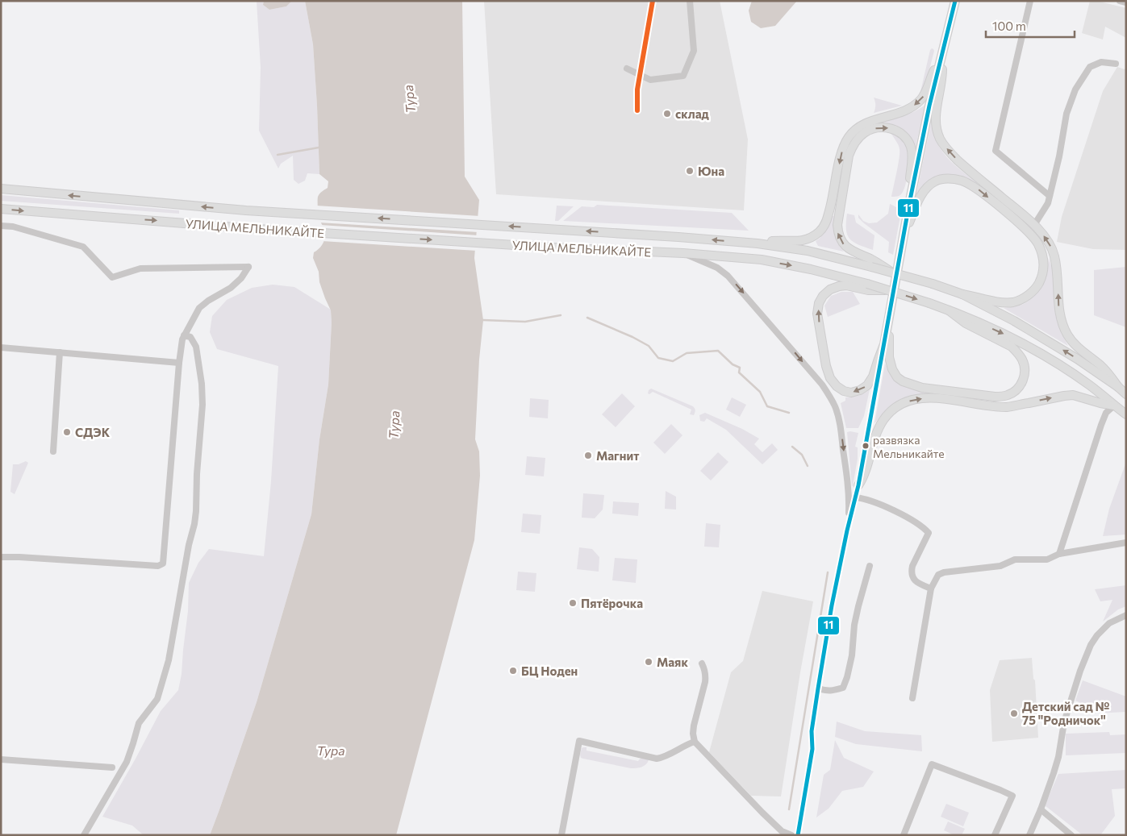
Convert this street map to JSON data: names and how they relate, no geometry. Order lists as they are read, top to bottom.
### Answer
{
  "streets": {
    "main road": ["УЛИЦА МЕЛЬНИКАЙТЕ"]
  },
  "water": ["Тура"],
  "places": [
    "склад",
    "Юна",
    "СДЭК",
    "развязка Мельникайте",
    "Магнит",
    "Пятёрочка",
    "Маяк",
    "БЦ Ноден",
    "Детский сад № 75 \"Родничок\""
  ],
  "lines": ["transit line 11"],
  "scale_bar": "100 m"
}
